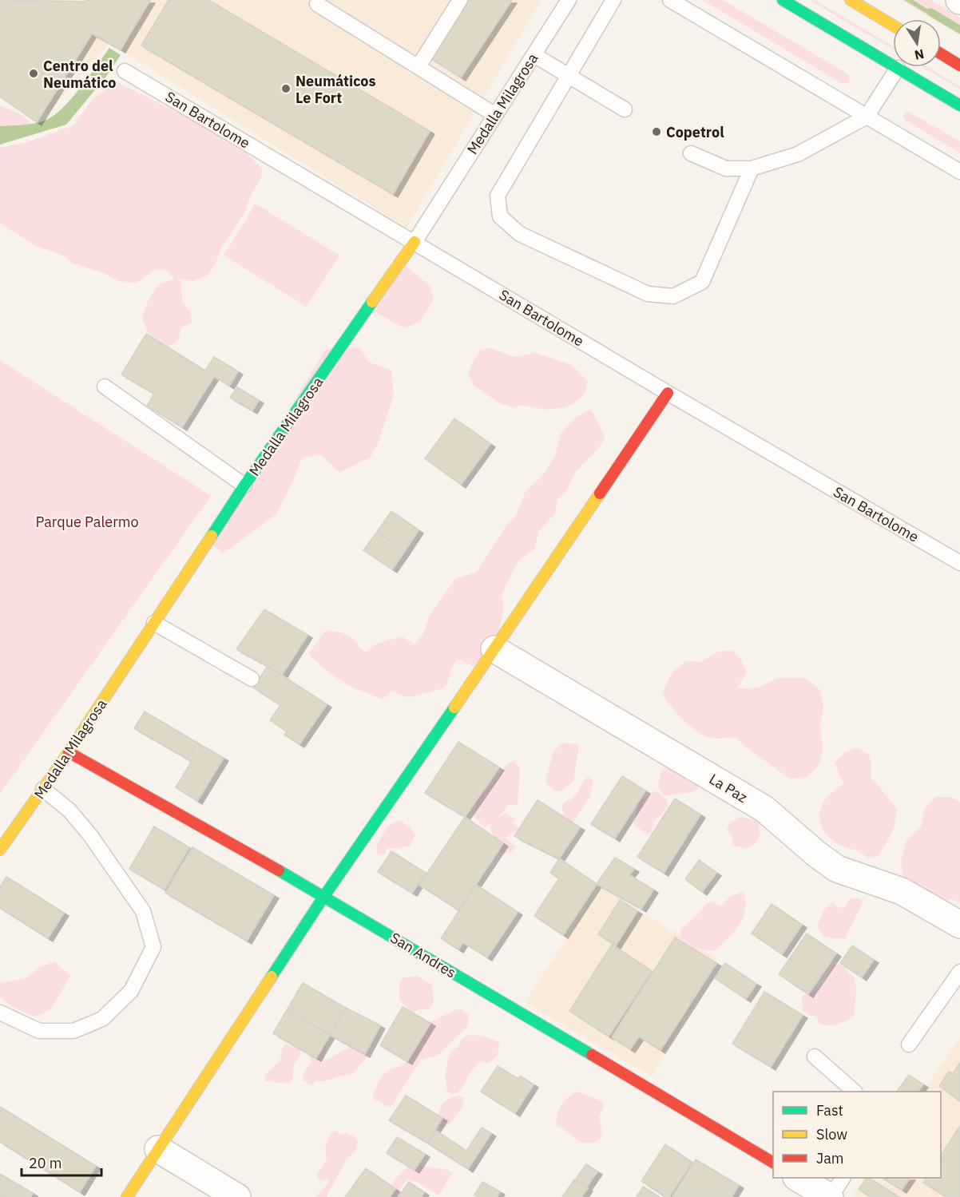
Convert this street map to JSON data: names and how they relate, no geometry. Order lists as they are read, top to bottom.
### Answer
{
  "streets": {
    "main road": ["Medalla Milagrosa", "San Andres"],
    "street": ["La Paz"],
    "lane": ["San Bartolome"]
  },
  "crossings": [
    ["Medalla Milagrosa", "San Bartolome"],
    ["Medalla Milagrosa", "San Andres"]
  ],
  "parks": ["Parque Palermo"],
  "places": ["Centro del Neumático", "Neumáticos Le Fort", "Copetrol"],
  "legend": ["Fast", "Slow", "Jam"],
  "scale_bar": "20 m",
  "north": "bottom"
}
